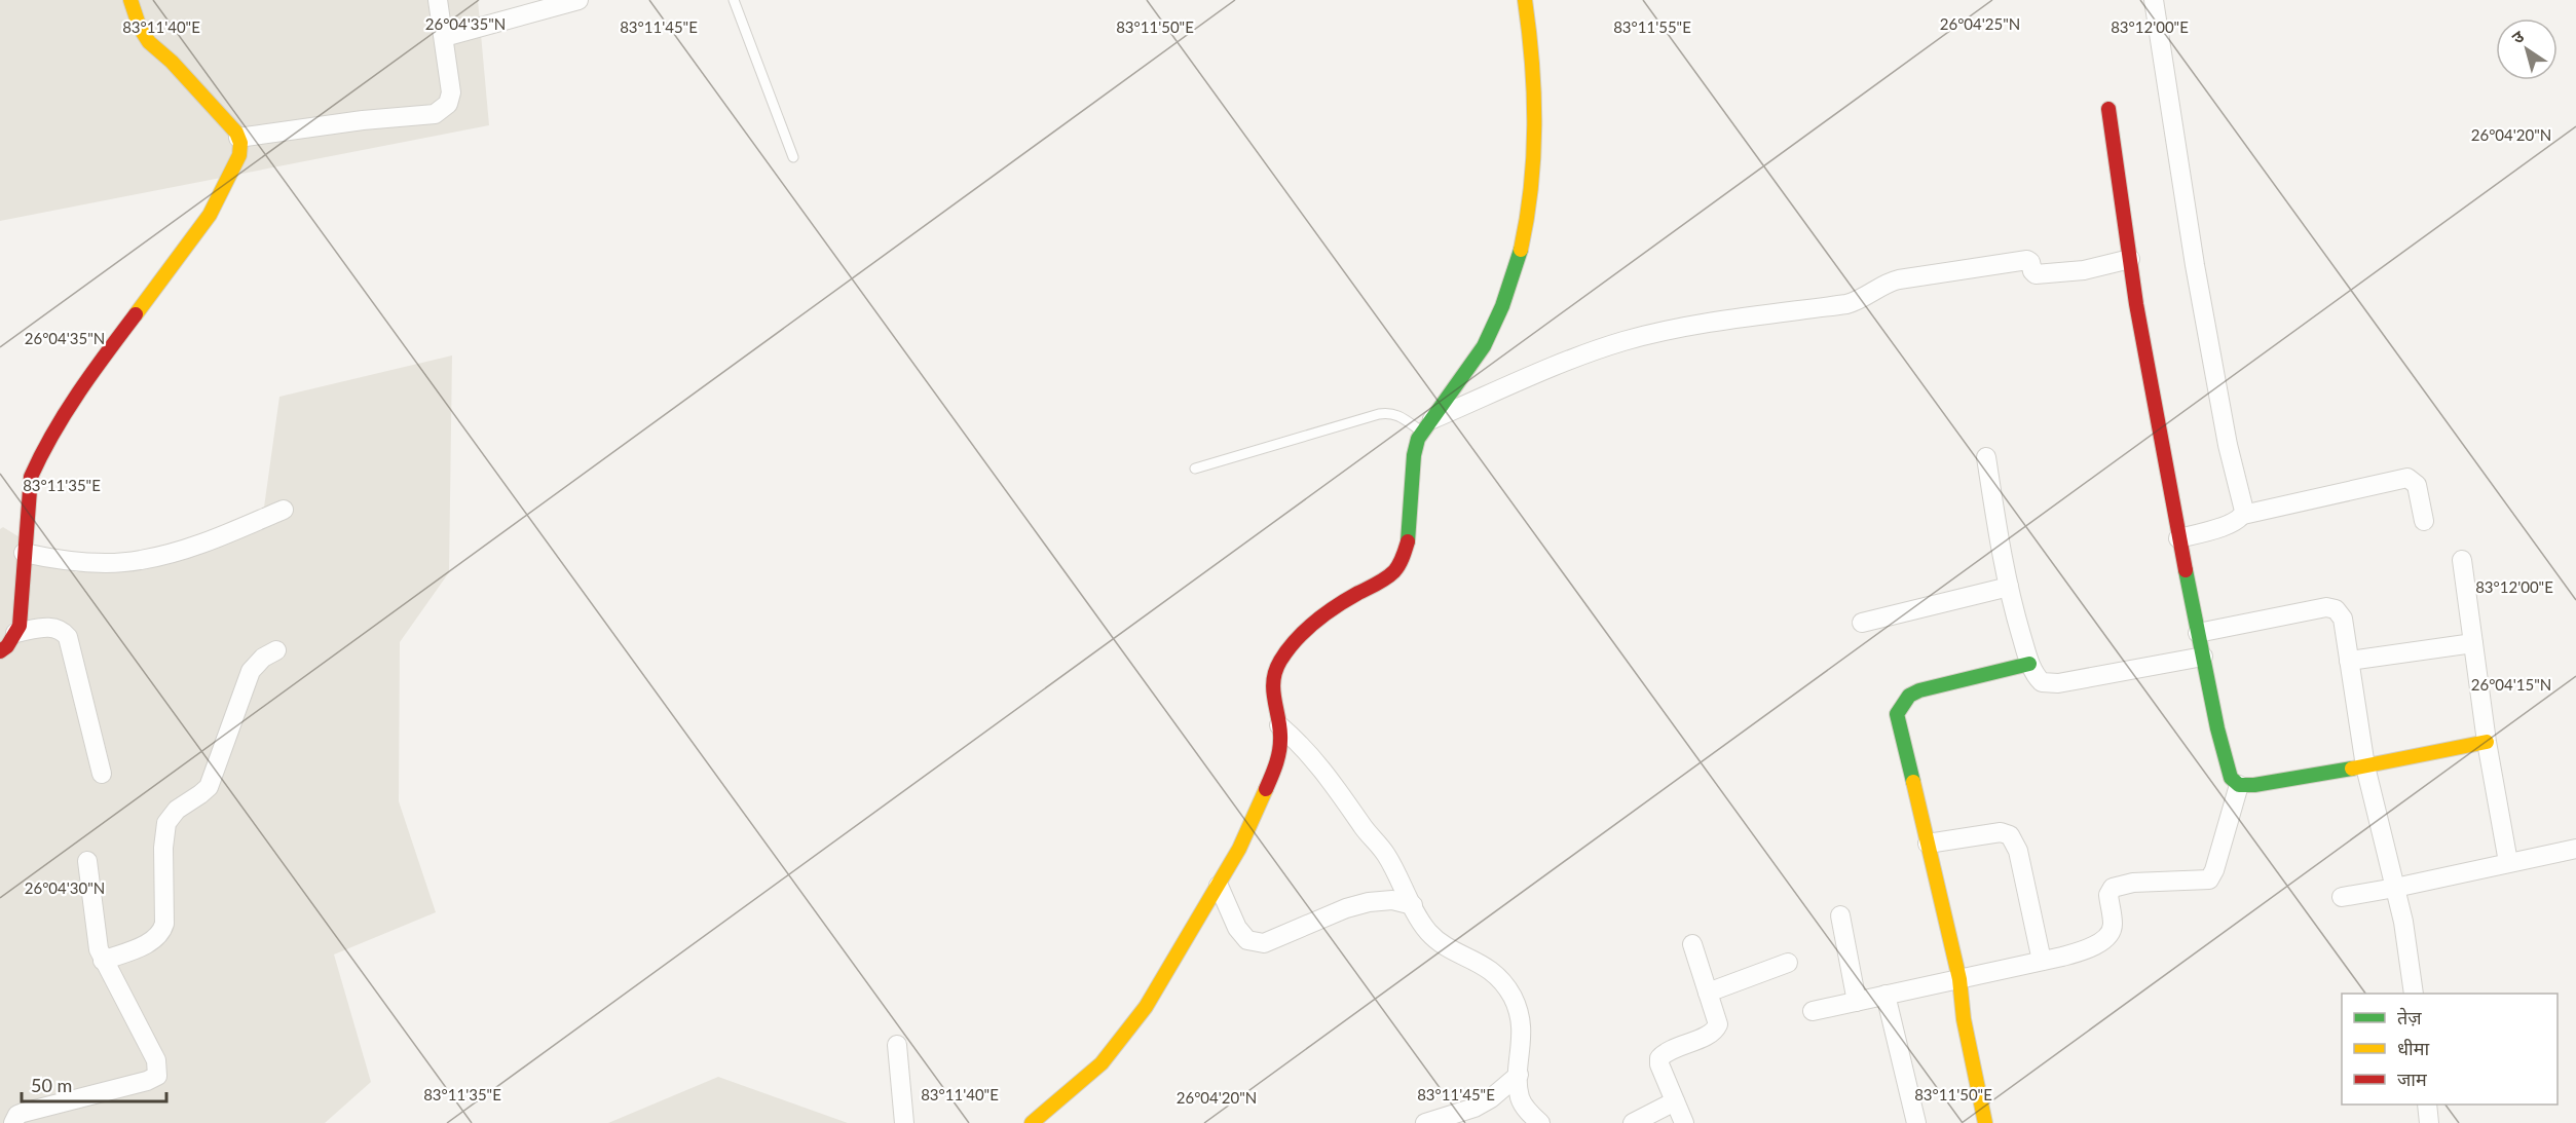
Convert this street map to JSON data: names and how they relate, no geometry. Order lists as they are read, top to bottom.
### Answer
{
  "legend": ["तेज़", "धीमा", "जाम"],
  "scale_bar": "50 m",
  "north": "top left",
  "coordinates": [
    "26°04'35\"N",
    "26°04'25\"N",
    "83°11'40\"E",
    "83°11'45\"E",
    "83°11'50\"E",
    "83°11'55\"E",
    "83°12'00\"E",
    "26°04'20\"N",
    "83°11'35\"E",
    "26°04'15\"N",
    "26°04'30\"N"
  ]
}
